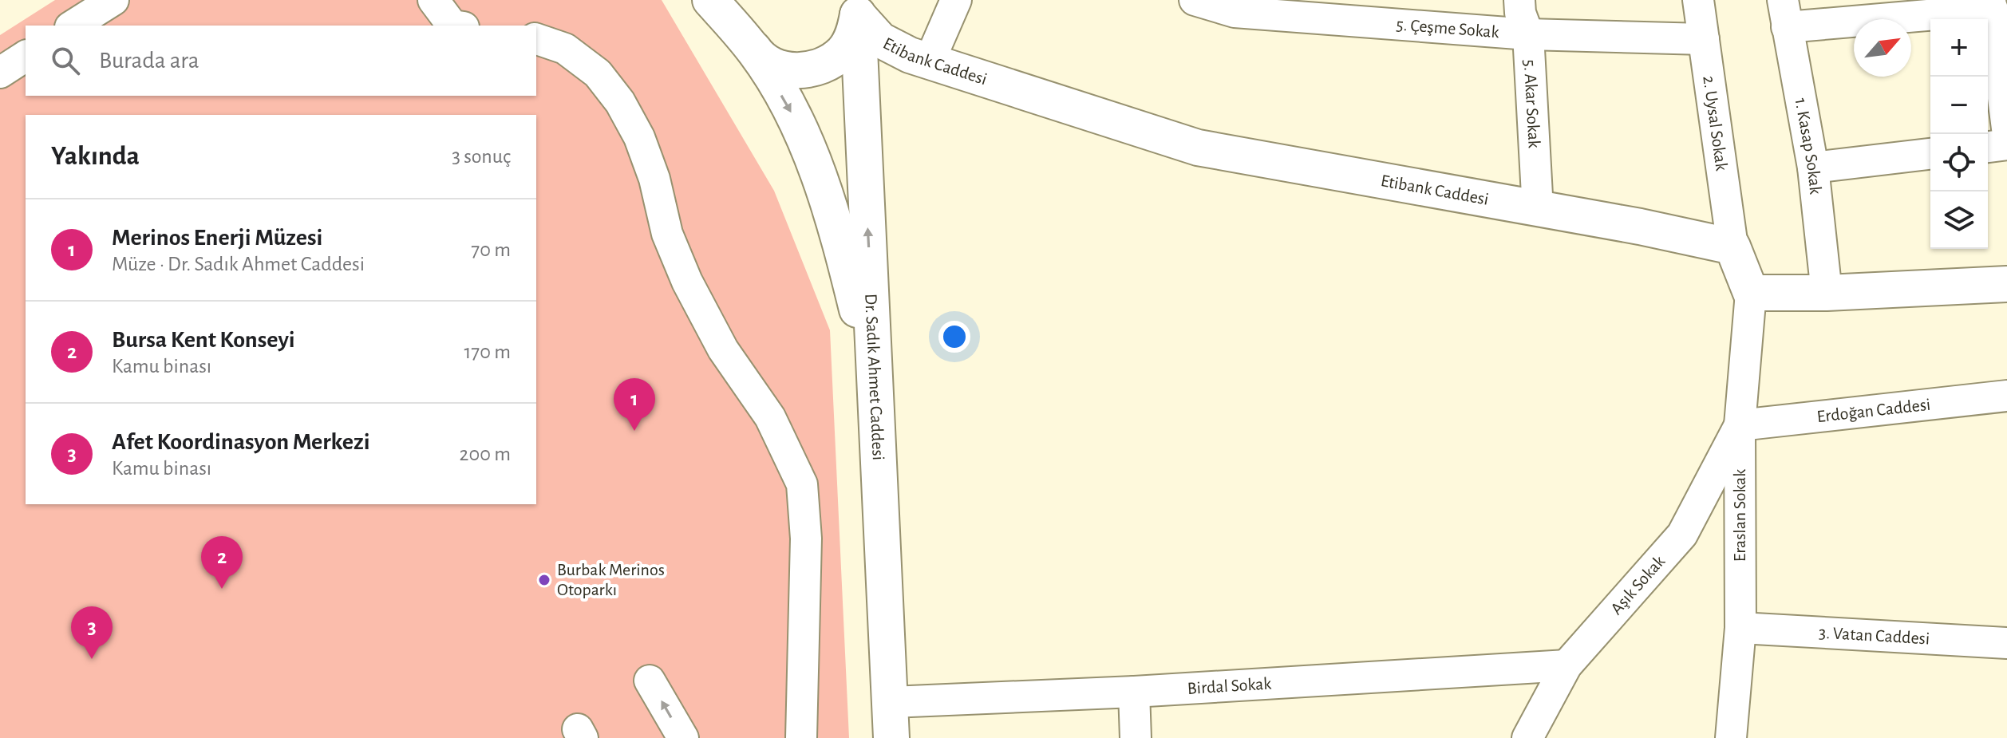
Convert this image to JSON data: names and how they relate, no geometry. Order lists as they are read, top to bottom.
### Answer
{
  "streets": {
    "main road": ["Etibank Caddesi", "Dr. Sadık Ahmet Caddesi"],
    "street": [
      "5. Çeşme Sokak",
      "5. Akar Sokak",
      "2. Uysal Sokak",
      "1. Kasap Sokak",
      "Erdoğan Caddesi",
      "Eraslan Sokak",
      "Aşık Sokak",
      "3. Vatan Caddesi",
      "Birdal Sokak"
    ]
  },
  "crossings": [
    ["5. Çeşme Sokak", "5. Akar Sokak"],
    ["5. Çeşme Sokak", "2. Uysal Sokak"],
    ["Etibank Caddesi", "5. Akar Sokak"],
    ["Etibank Caddesi", "2. Uysal Sokak"],
    ["Etibank Caddesi", "Dr. Sadık Ahmet Caddesi"],
    ["Dr. Sadık Ahmet Caddesi", "Birdal Sokak"],
    ["Erdoğan Caddesi", "Eraslan Sokak"],
    ["Erdoğan Caddesi", "Aşık Sokak"],
    ["Eraslan Sokak", "Aşık Sokak"],
    ["Eraslan Sokak", "3. Vatan Caddesi"],
    ["Aşık Sokak", "Birdal Sokak"]
  ],
  "places": ["Burbak Merinos Otoparkı"],
  "north": "top right",
  "page": {
    "map_buttons": ["+", "−"],
    "search": "Burada ara",
    "heading": ["Yakında", "3 sonuç"],
    "list": [
      {
        "mark": "1",
        "name": "Merinos Enerji Müzesi",
        "note": "Müze · Dr. Sadık Ahmet Caddesi",
        "value": "70 m"
      },
      {
        "mark": "2",
        "name": "Bursa Kent Konseyi",
        "note": "Kamu binası",
        "value": "170 m"
      },
      {
        "mark": "3",
        "name": "Afet Koordinasyon Merkezi",
        "note": "Kamu binası",
        "value": "200 m"
      }
    ],
    "pins": ["1", "2", "3"]
  }
}
